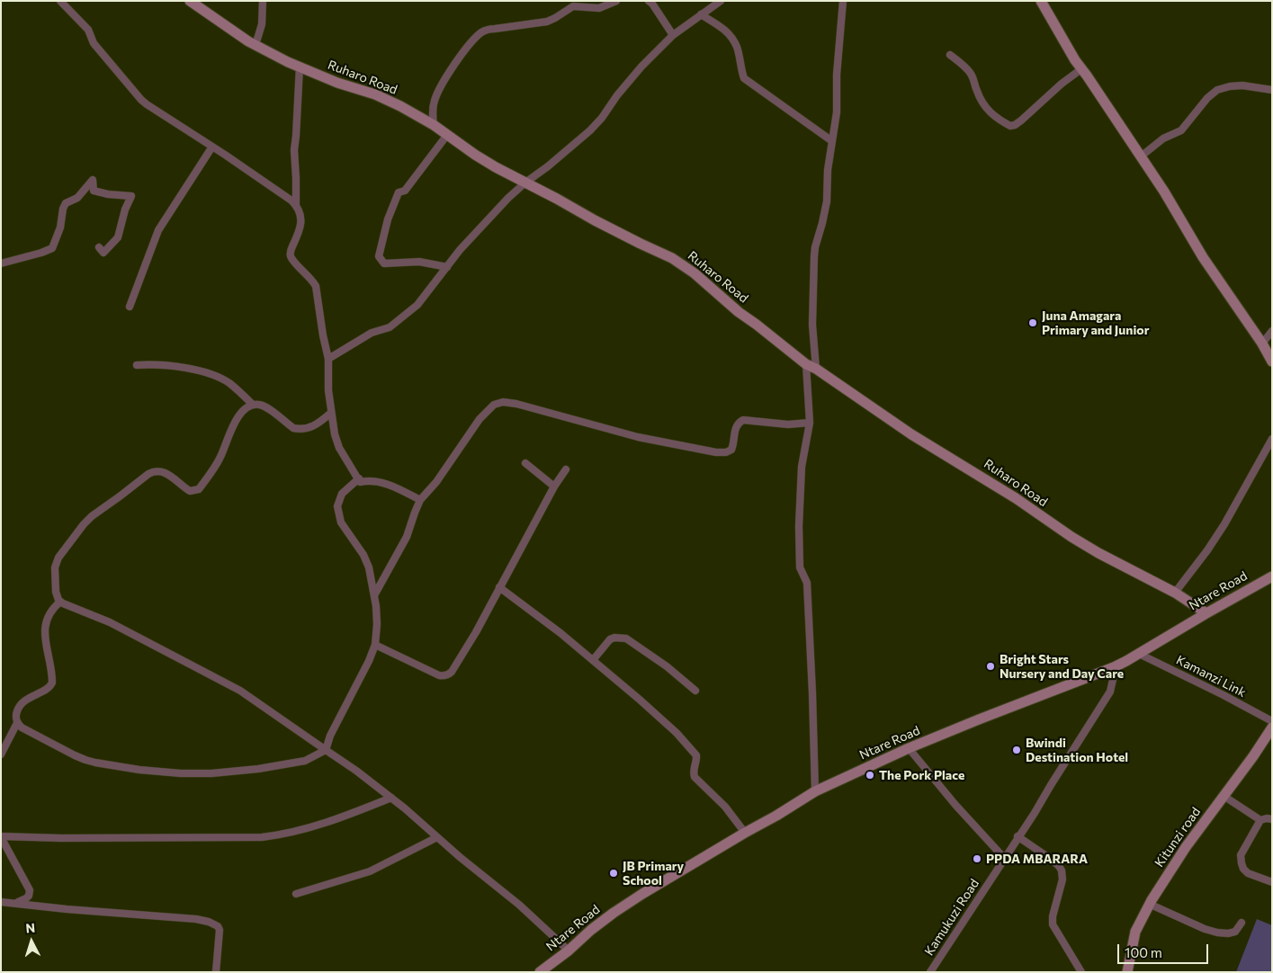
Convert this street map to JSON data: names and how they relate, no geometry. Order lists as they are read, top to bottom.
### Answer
{
  "streets": {
    "street": [
      "Ruharo Road",
      "Ntare Road",
      "Kamanzi Link",
      "Kitunzi road",
      "Kamukuzi Road"
    ]
  },
  "crossings": [
    ["Ruharo Road", "Ntare Road"],
    ["Ntare Road", "Kamanzi Link"],
    ["Ntare Road", "Kamukuzi Road"]
  ],
  "places": [
    "Juna Amagara Primary and Junior",
    "Bright Stars Nursery and Day Care",
    "Bwindi Destination Hotel",
    "The Pork Place",
    "PPDA MBARARA",
    "JB Primary School"
  ],
  "scale_bar": "100 m",
  "north": "top"
}
